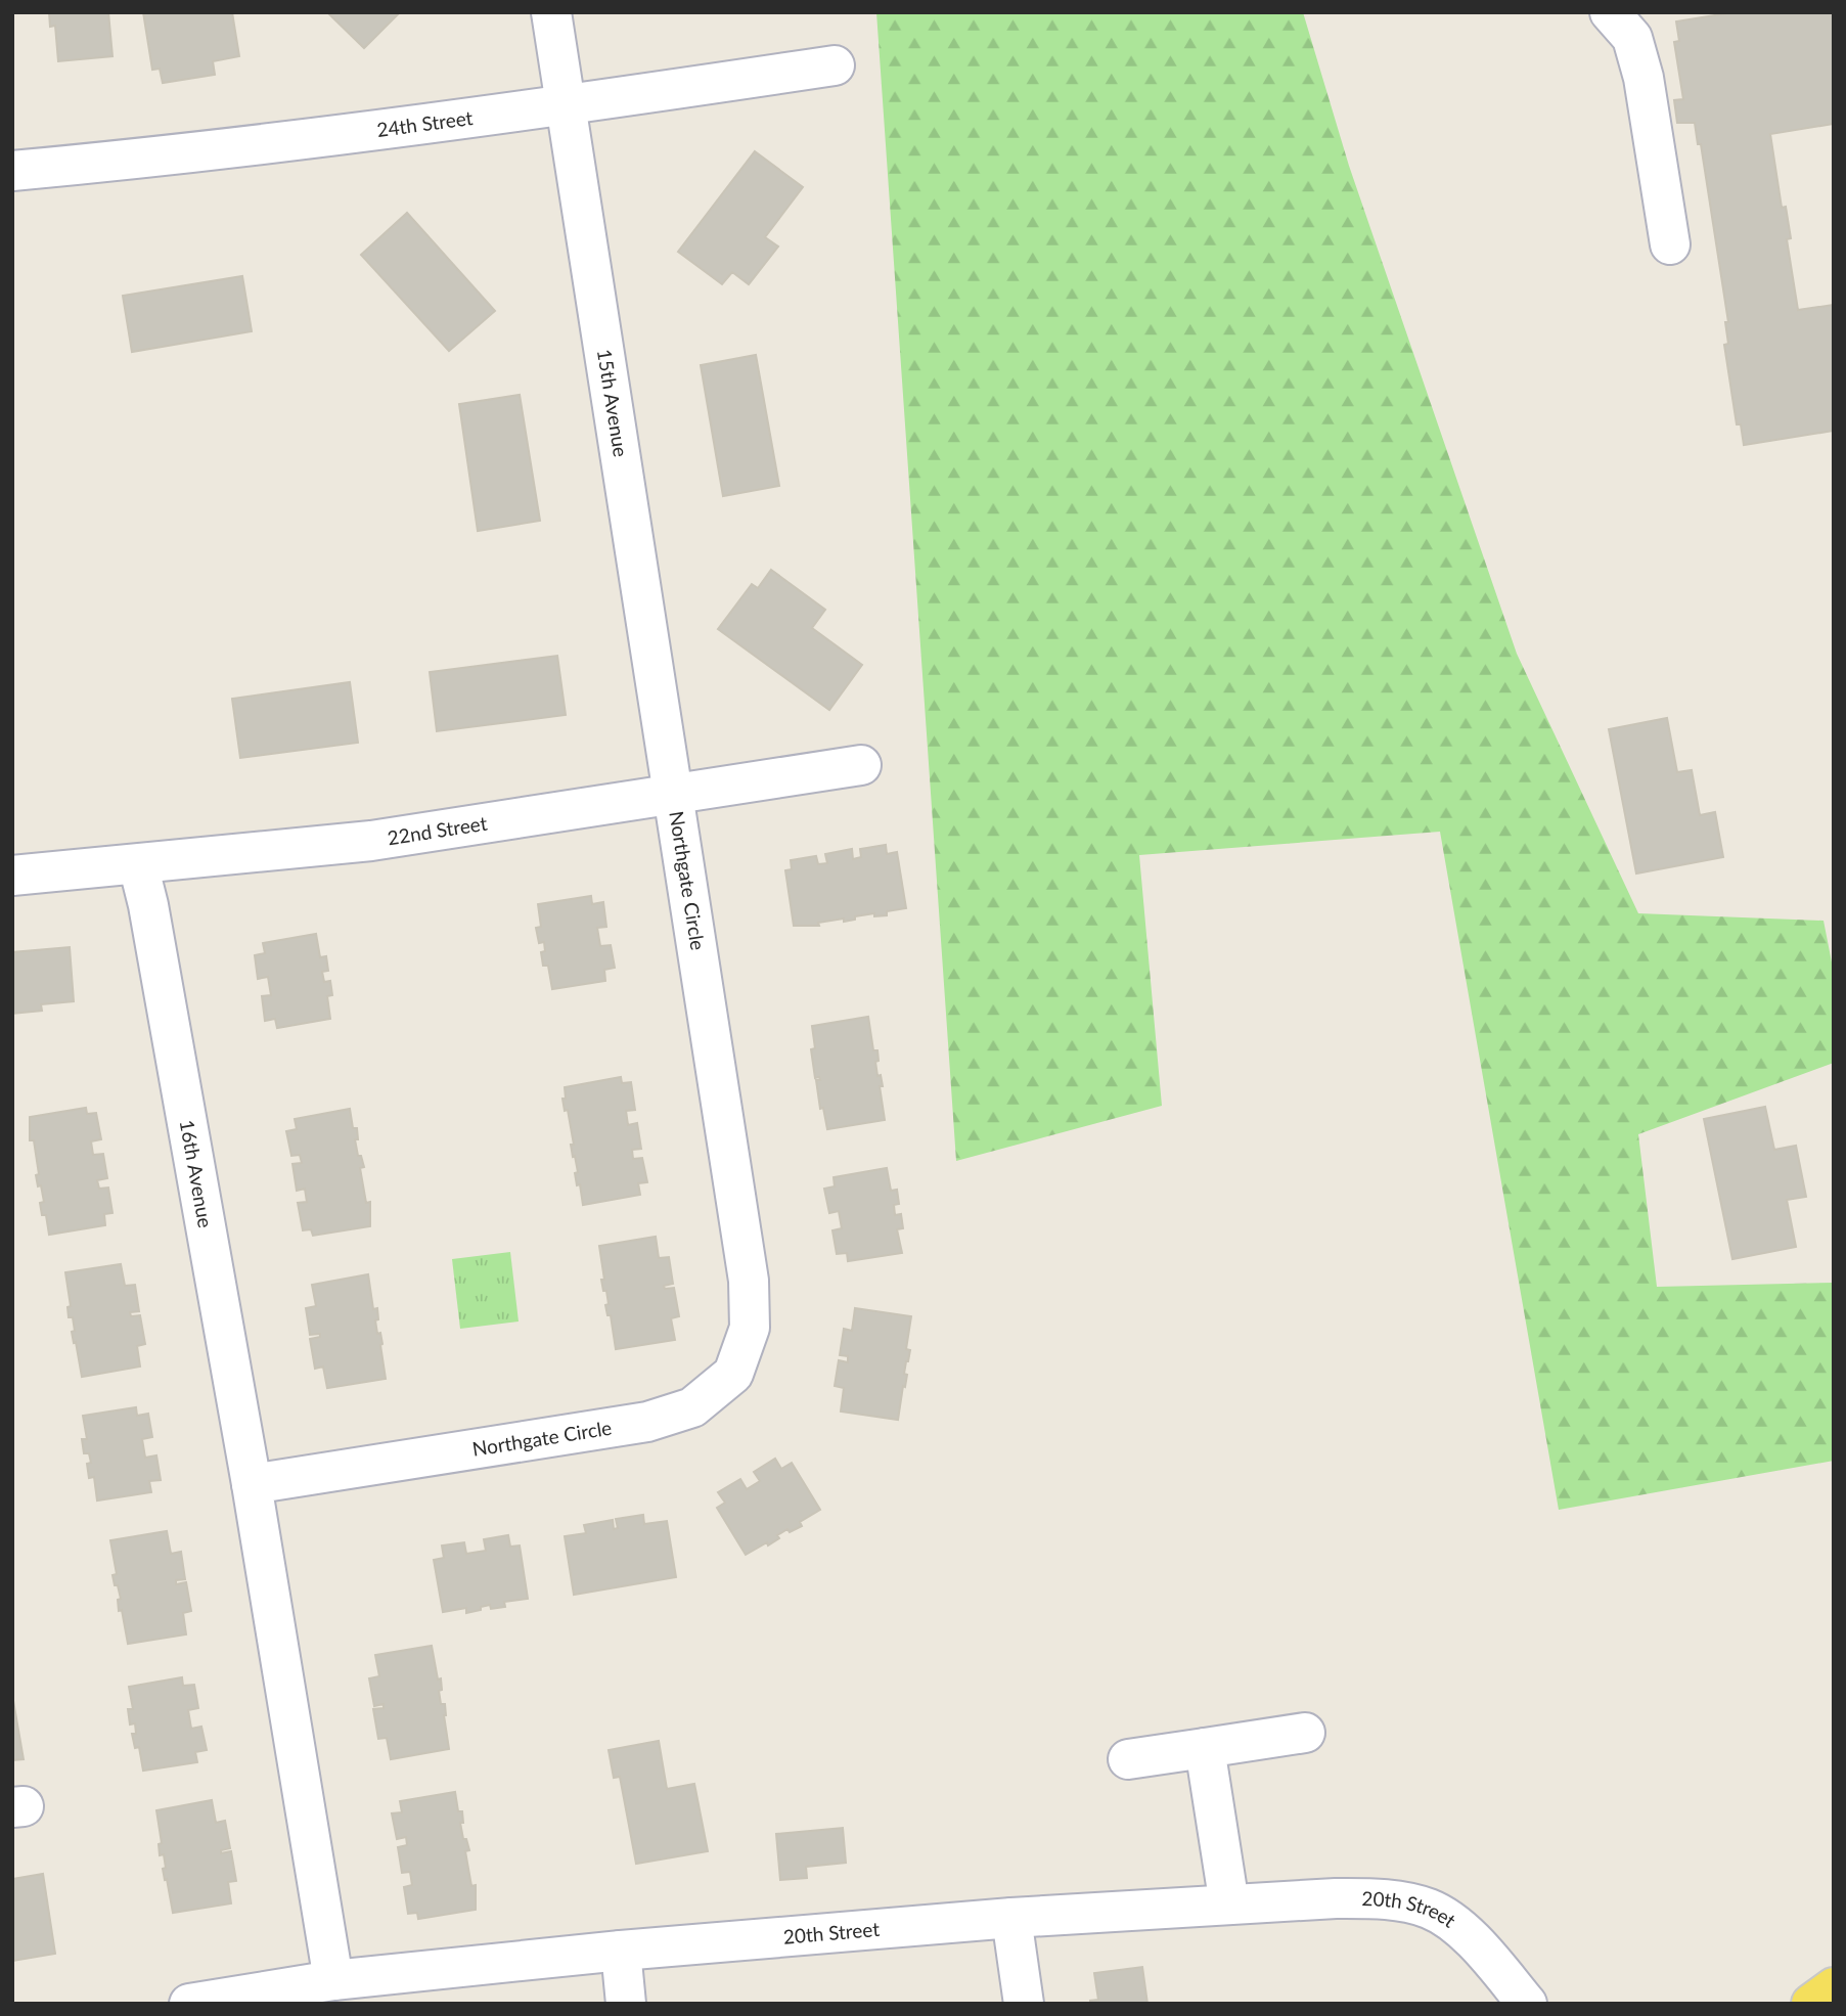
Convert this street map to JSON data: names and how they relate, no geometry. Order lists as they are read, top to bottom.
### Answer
{
  "streets": {
    "street": [
      "24th Street",
      "15th Avenue",
      "22nd Street",
      "Northgate Circle",
      "16th Avenue",
      "20th Street"
    ]
  },
  "crossings": [
    ["24th Street", "15th Avenue"],
    ["15th Avenue", "22nd Street"],
    ["15th Avenue", "Northgate Circle"],
    ["22nd Street", "Northgate Circle"],
    ["22nd Street", "16th Avenue"],
    ["Northgate Circle", "16th Avenue"]
  ]
}
